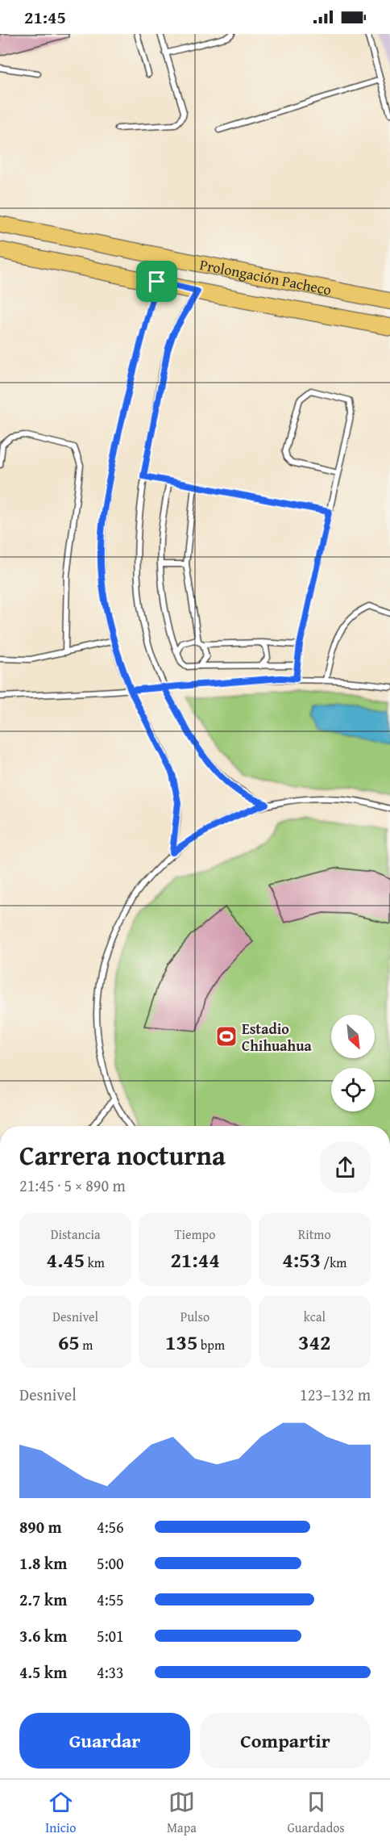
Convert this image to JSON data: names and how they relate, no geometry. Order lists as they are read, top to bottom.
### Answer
{
  "streets": {
    "main road": ["Prolongación Pacheco"]
  },
  "places": {
    "sports": ["Estadio Chihuahua"]
  },
  "north": "bottom right",
  "page": {
    "status": "21:45",
    "heading": ["Carrera nocturna", "21:45 · 5 × 890 m"],
    "stats": [
      ["Distancia", "4.45 km"],
      ["Tiempo", "21:44"],
      ["Ritmo", "4:53 /km"],
      ["Desnivel", "65 m"],
      ["Pulso", "135 bpm"],
      ["kcal", "342"]
    ],
    "chart": ["Desnivel", "123–132 m"],
    "list": [
      {
        "name": "890 m",
        "note": "4:56"
      },
      {
        "name": "1.8 km",
        "note": "5:00"
      },
      {
        "name": "2.7 km",
        "note": "4:55"
      },
      {
        "name": "3.6 km",
        "note": "5:01"
      },
      {
        "name": "4.5 km",
        "note": "4:33"
      }
    ],
    "buttons": ["Guardar", "Compartir"],
    "tabs": ["Inicio", "Mapa", "Guardados"]
  }
}
